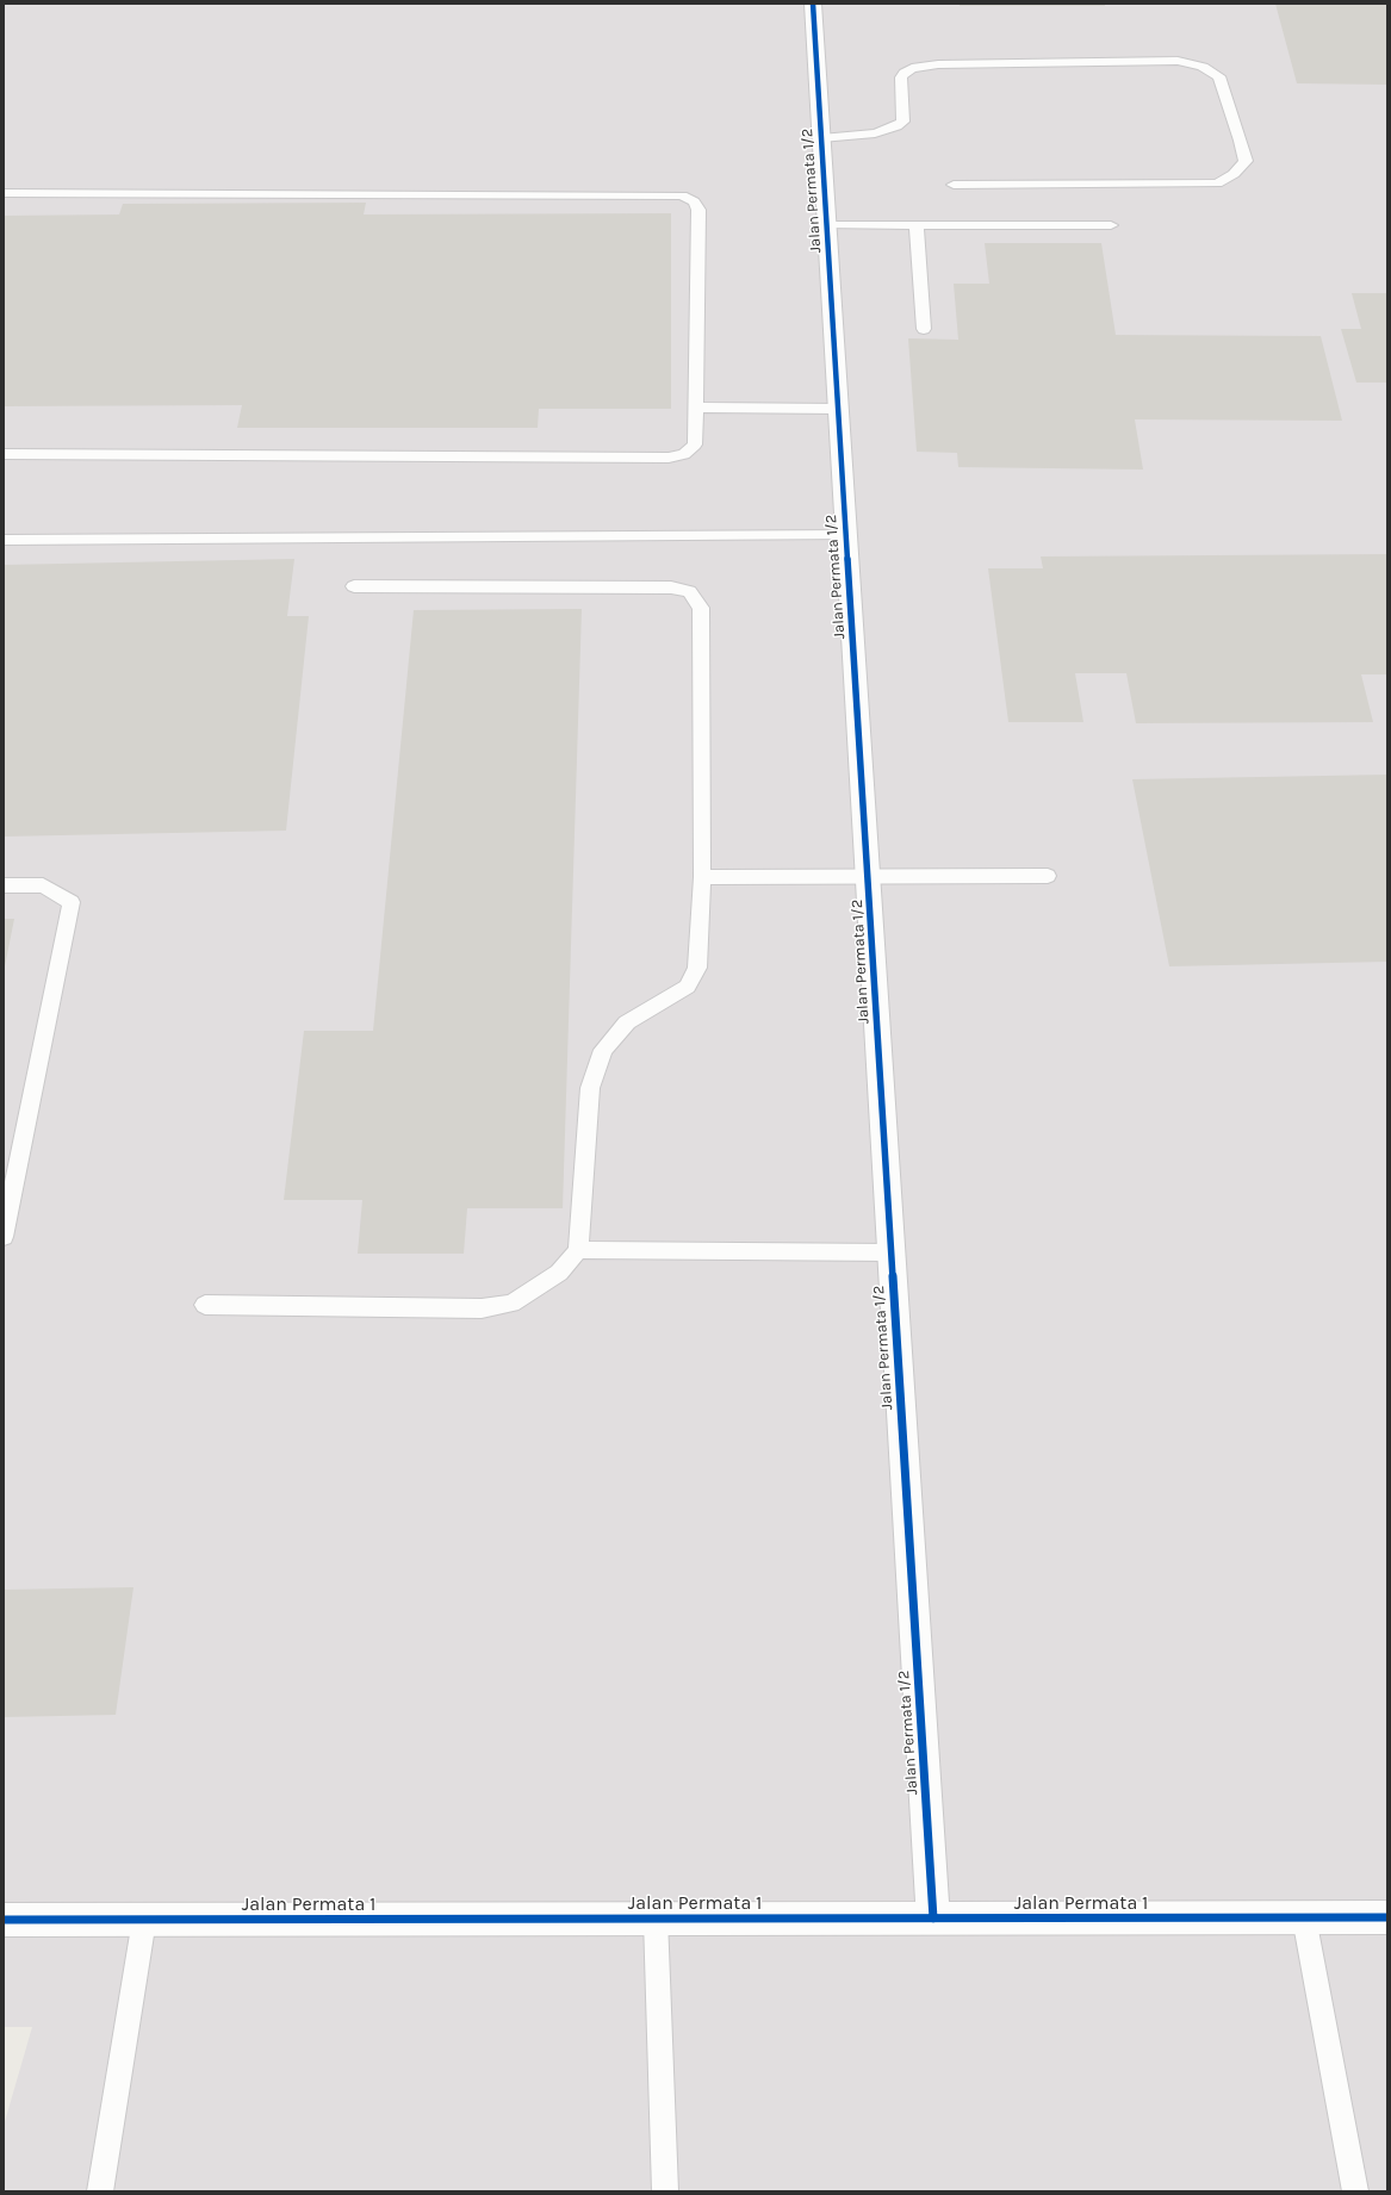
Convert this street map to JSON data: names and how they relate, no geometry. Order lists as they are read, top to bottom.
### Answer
{
  "streets": {
    "street": ["Jalan Permata 1/2", "Jalan Permata 1"]
  },
  "crossings": [
    ["Jalan Permata 1/2", "Jalan Permata 1"]
  ]
}
